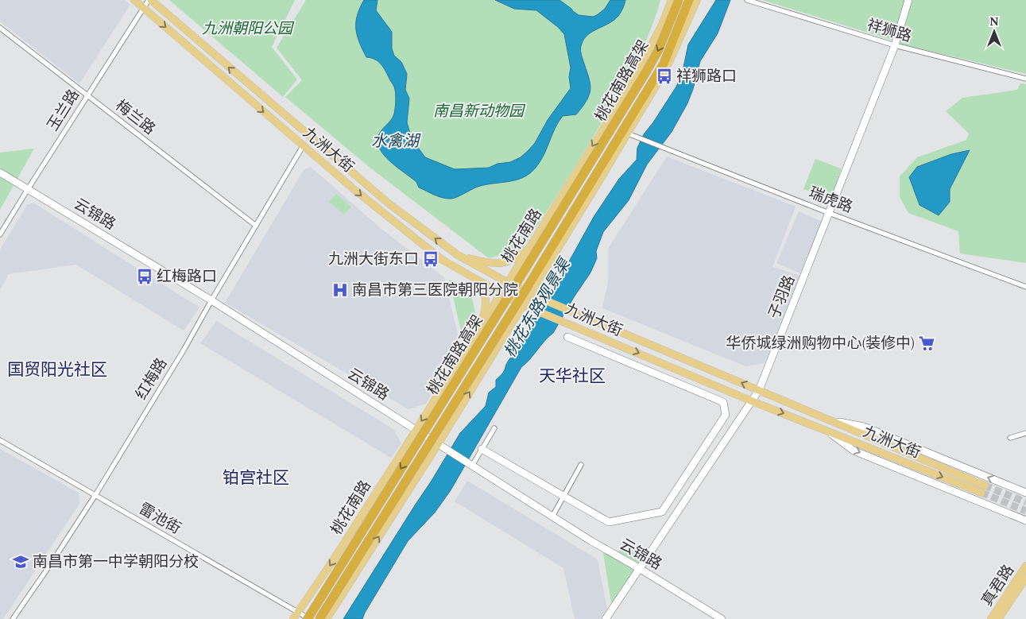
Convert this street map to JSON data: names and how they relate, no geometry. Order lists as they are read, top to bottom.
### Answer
{
  "streets": {
    "highway": ["桃花南路高架"],
    "main road": ["九洲大街", "桃花南路", "真君路"],
    "street": [
      "祥狮路",
      "玉兰路",
      "梅兰路",
      "瑞虎路",
      "云锦路",
      "子羽路",
      "红梅路",
      "雷池街"
    ]
  },
  "crossings": [
    ["祥狮路", "子羽路"],
    ["桃花南路高架", "雷池街"],
    ["玉兰路", "梅兰路"],
    ["玉兰路", "九洲大街"],
    ["玉兰路", "云锦路"],
    ["梅兰路", "红梅路"],
    ["九洲大街", "桃花南路"],
    ["九洲大街", "子羽路"],
    ["九洲大街", "红梅路"],
    ["瑞虎路", "子羽路"],
    ["云锦路", "桃花南路"],
    ["云锦路", "子羽路"],
    ["云锦路", "红梅路"],
    ["桃花南路", "雷池街"],
    ["红梅路", "雷池街"]
  ],
  "districts": ["国贸阳光社区", "天华社区", "铂宫社区"],
  "water": ["水禽湖", "桃花东路观景渠"],
  "parks": ["九洲朝阳公园", "南昌新动物园"],
  "places": {
    "bus stop": ["祥狮路口", "九洲大街东口", "红梅路口"],
    "hospital": ["南昌市第三医院朝阳分院"],
    "supermarket": ["华侨城绿洲购物中心(装修中)"],
    "school or university": ["南昌市第一中学朝阳分校"]
  },
  "north": "top"
}
